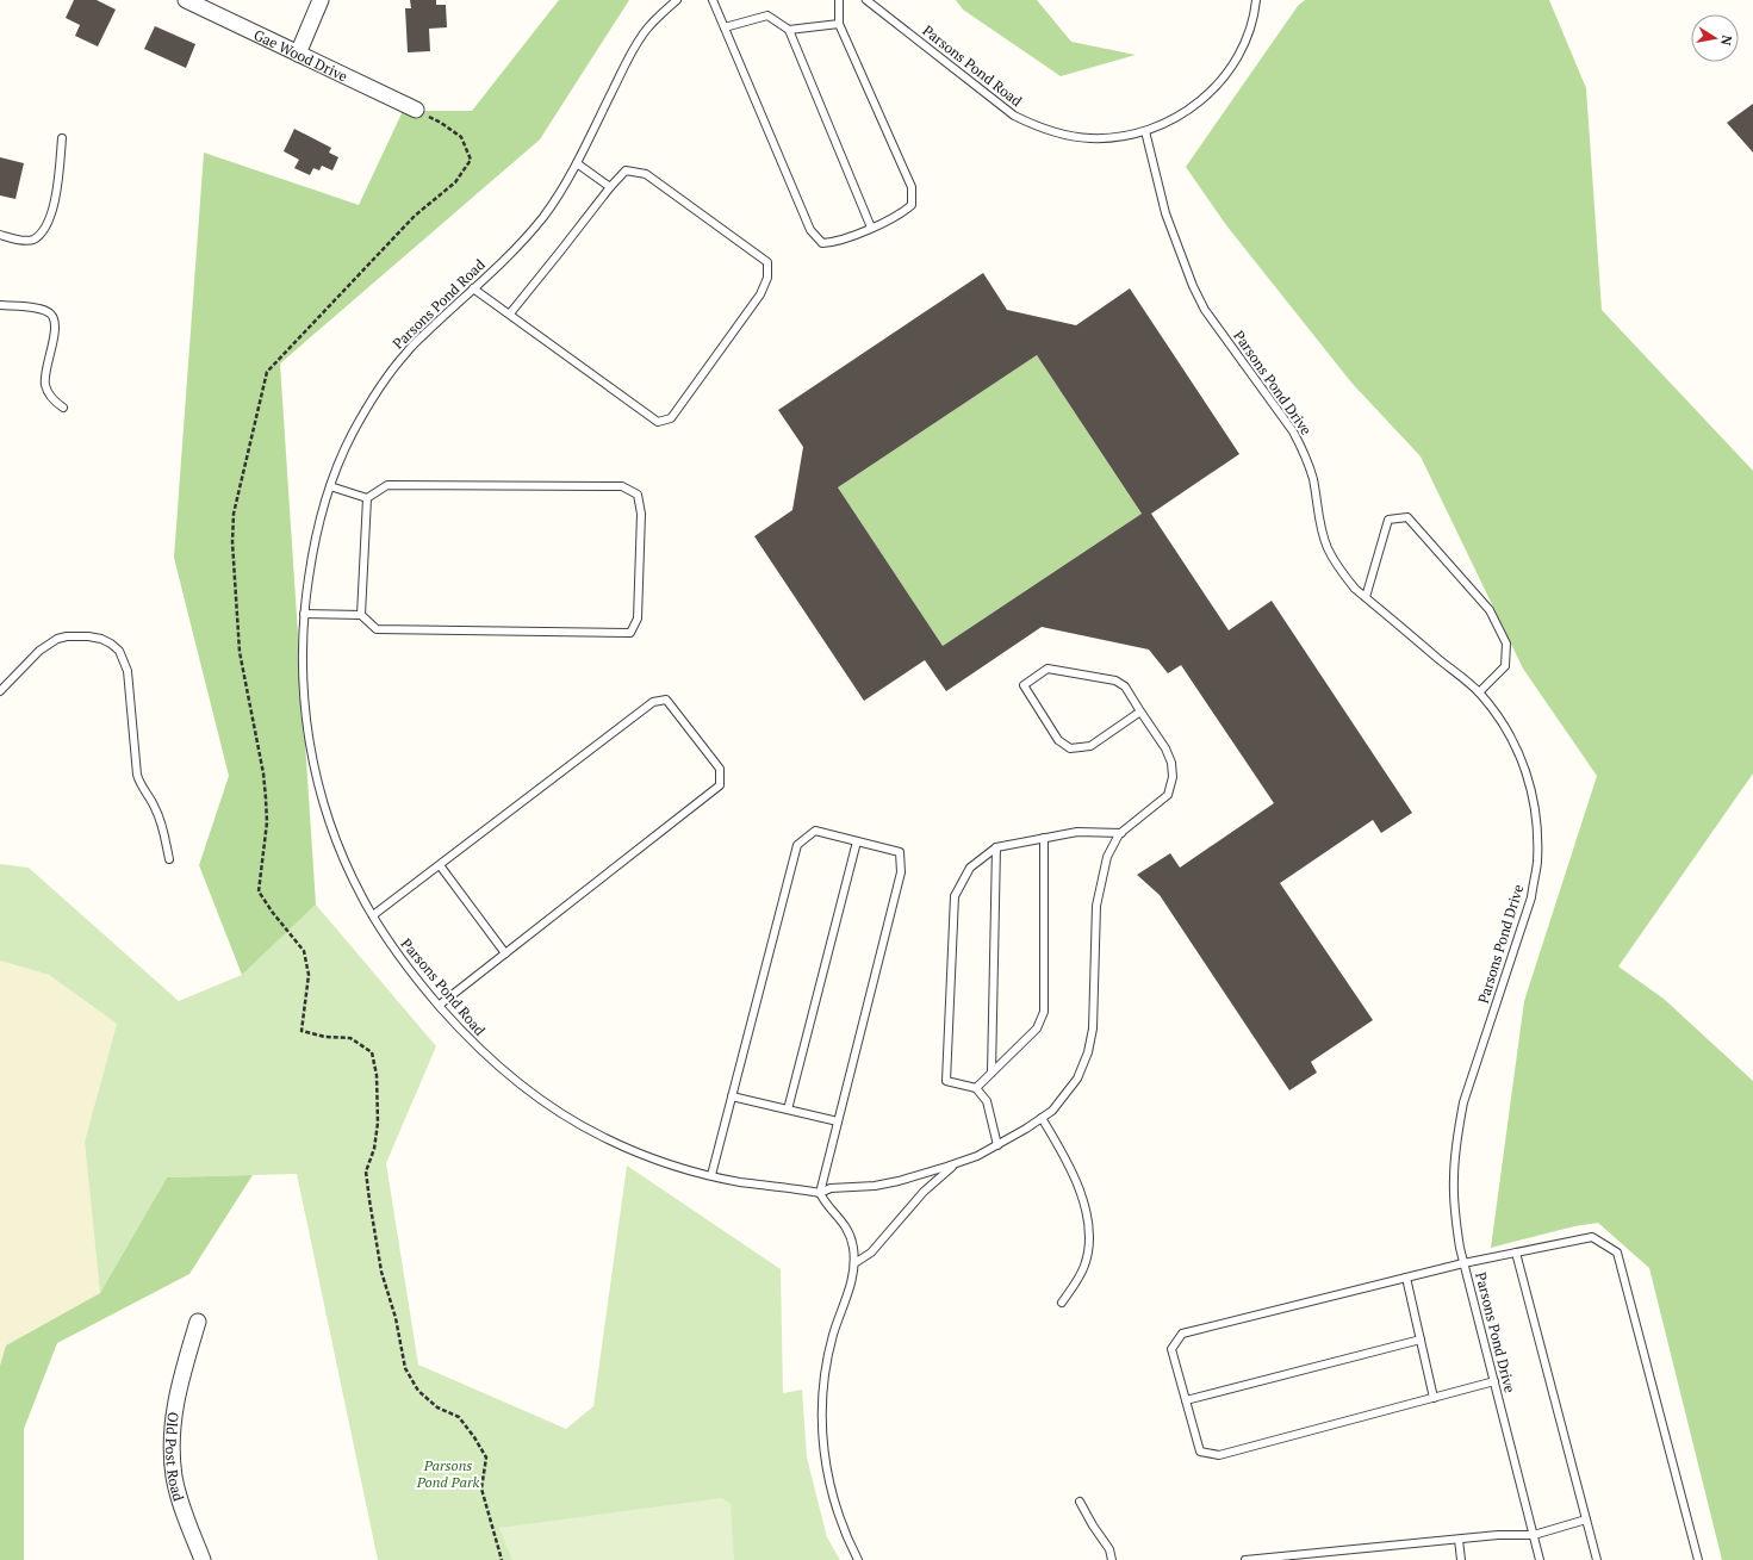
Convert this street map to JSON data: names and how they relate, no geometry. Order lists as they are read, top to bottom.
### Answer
{
  "streets": {
    "street": ["Gae Wood Drive", "Old Post Road"],
    "lane": ["Parsons Pond Road", "Parsons Pond Drive"]
  },
  "crossings": [
    ["Parsons Pond Road", "Parsons Pond Drive"]
  ],
  "parks": ["Parsons Pond Park"],
  "north": "right"
}
